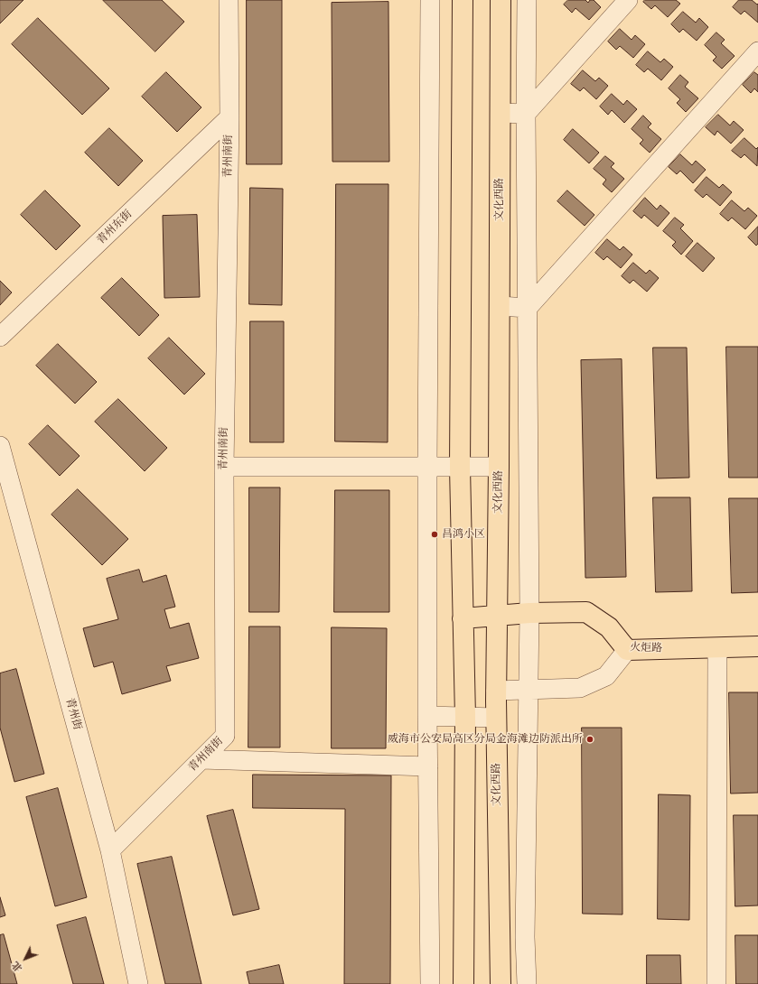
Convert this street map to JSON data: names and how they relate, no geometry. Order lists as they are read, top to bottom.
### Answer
{
  "streets": {
    "main road": ["文化西路", "火炬路"],
    "street": ["青州南街", "青州东街", "青州街"]
  },
  "crossings": [
    ["青州南街", "青州东街"],
    ["青州南街", "青州街"],
    ["文化西路", "火炬路"]
  ],
  "places": ["昌鸿小区", "威海市公安局高区分局金海滩边防派出所"],
  "north": "bottom left"
}
